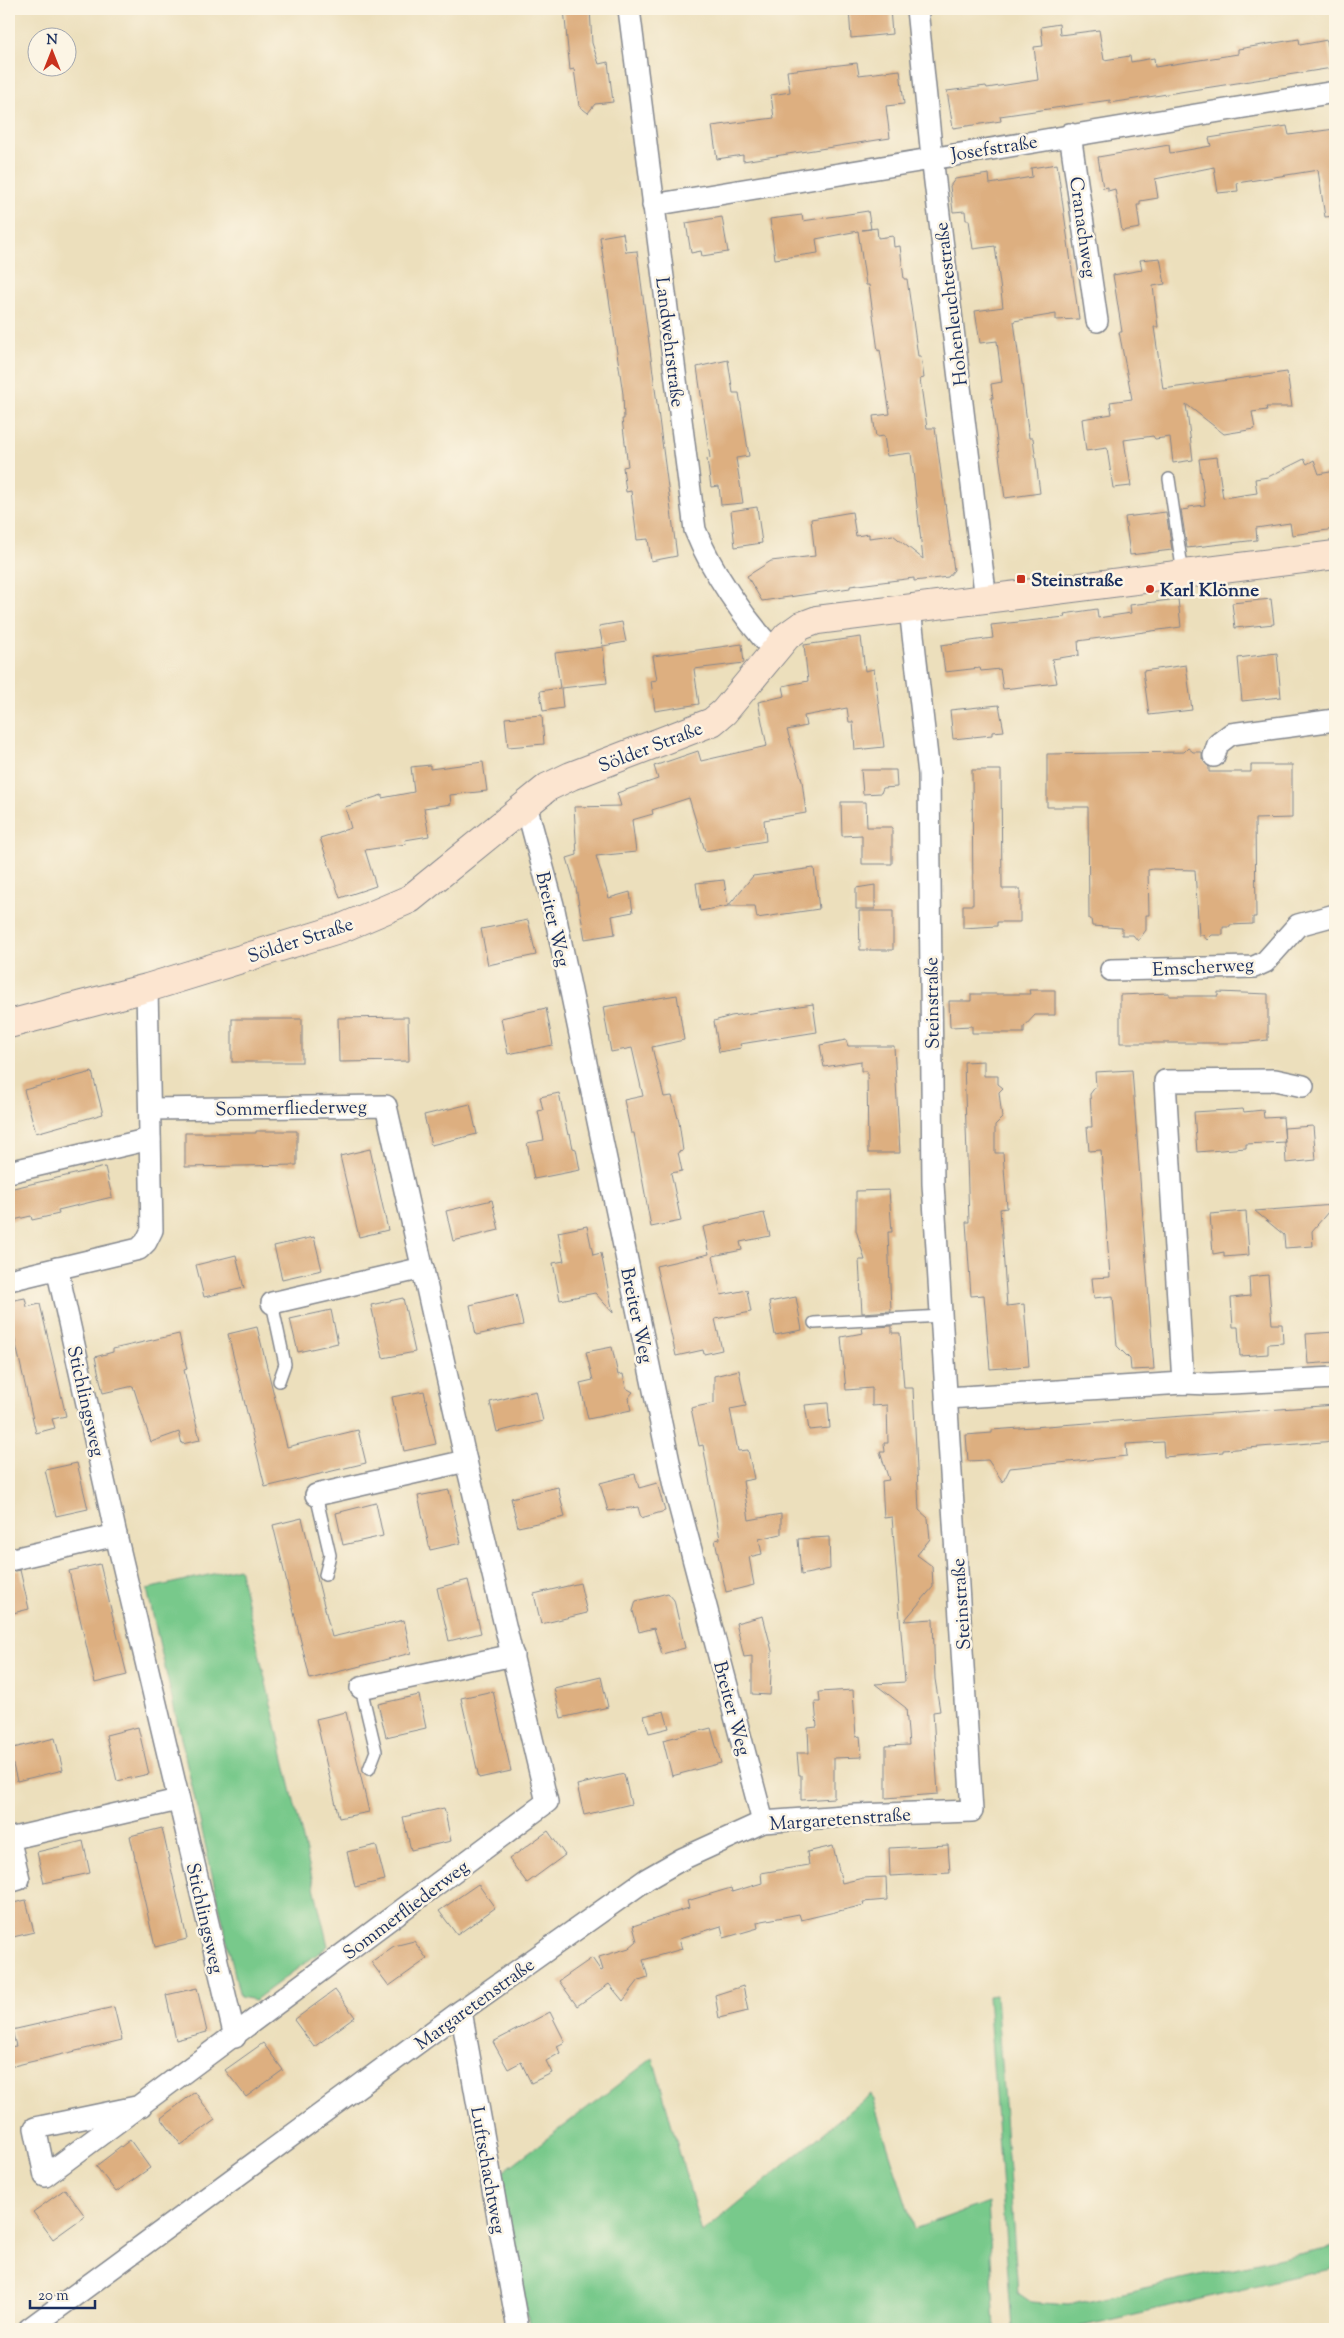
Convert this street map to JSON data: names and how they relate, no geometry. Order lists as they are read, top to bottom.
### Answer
{
  "streets": {
    "street": [
      "Josefstraße",
      "Cranachweg",
      "Hohenleuchtestraße",
      "Landwehrstraße",
      "Sölder Straße",
      "Breiter Weg",
      "Emscherweg",
      "Steinstraße",
      "Sommerfliederweg",
      "Stichlingsweg",
      "Margaretenstraße",
      "Luftschachtweg"
    ]
  },
  "crossings": [
    ["Josefstraße", "Cranachweg"],
    ["Josefstraße", "Hohenleuchtestraße"],
    ["Josefstraße", "Landwehrstraße"],
    ["Hohenleuchtestraße", "Sölder Straße"],
    ["Landwehrstraße", "Sölder Straße"],
    ["Sölder Straße", "Breiter Weg"],
    ["Sölder Straße", "Steinstraße"],
    ["Breiter Weg", "Margaretenstraße"],
    ["Steinstraße", "Margaretenstraße"],
    ["Sommerfliederweg", "Stichlingsweg"],
    ["Margaretenstraße", "Luftschachtweg"]
  ],
  "places": {
    "transit": ["Steinstraße"],
    "other": ["Karl Klönne"]
  },
  "scale_bar": "20 m",
  "north": "top"
}
